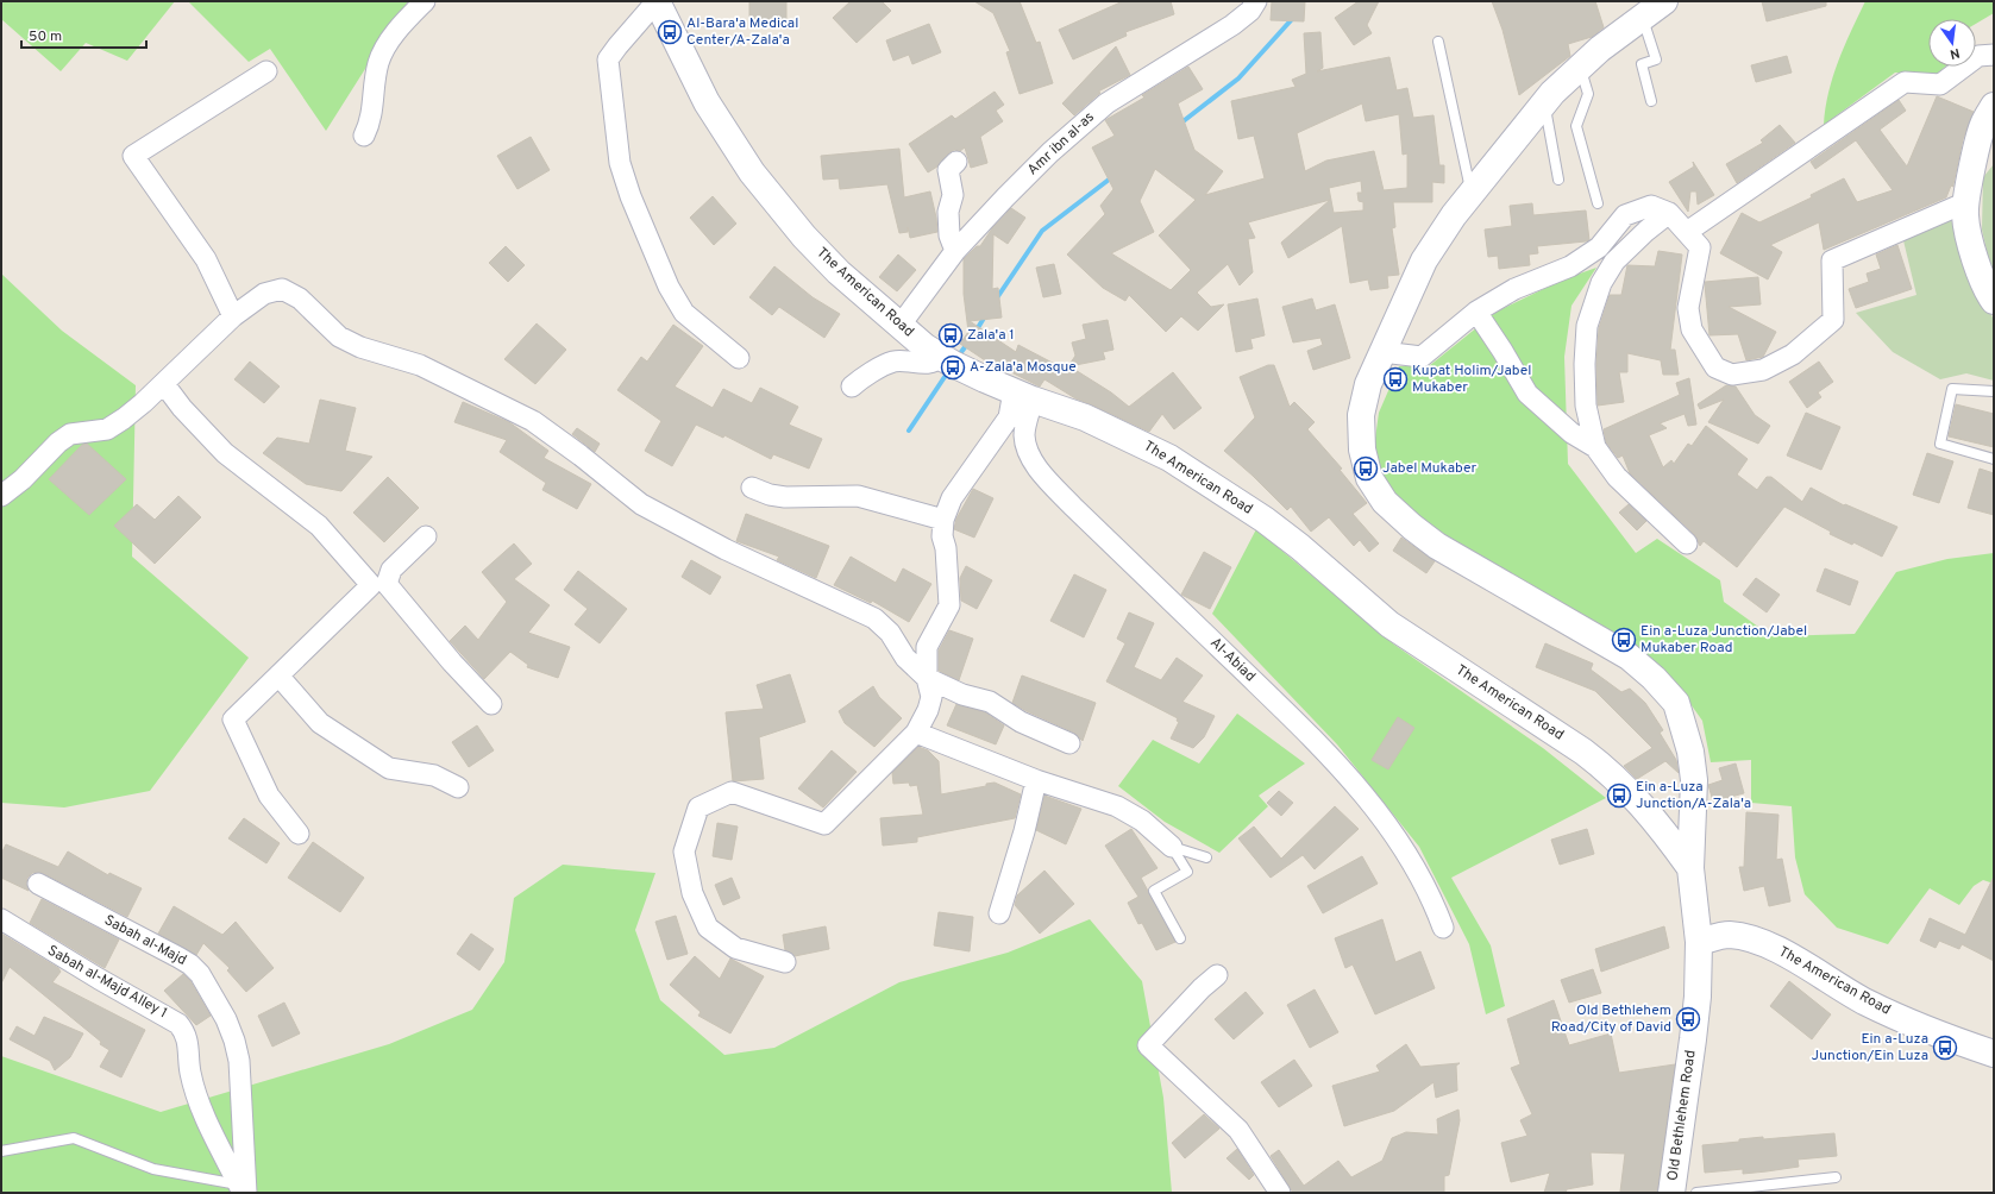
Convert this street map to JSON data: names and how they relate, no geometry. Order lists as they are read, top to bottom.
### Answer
{
  "streets": {
    "street": [
      "Amr ibn al-as",
      "The American Road",
      "Al-Abiad",
      "Sabah al-Majd",
      "Sabah al-Majd Alley 1",
      "Old Bethlehem Road"
    ]
  },
  "crossings": [
    ["Amr ibn al-as", "The American Road"],
    ["The American Road", "Al-Abiad"],
    ["The American Road", "Old Bethlehem Road"],
    ["Sabah al-Majd", "Sabah al-Majd Alley 1"]
  ],
  "places": {
    "bus stop": [
      "Al-Bara'a Medical Center/A-Zala'a",
      "Zala'a 1",
      "A-Zala'a Mosque",
      "Kupat Holim/Jabel Mukaber",
      "Jabel Mukaber",
      "Ein a-Luza Junction/Jabel Mukaber Road",
      "Ein a-Luza Junction/A-Zala'a",
      "Old Bethlehem Road/City of David",
      "Ein a-Luza Junction/Ein Luza"
    ]
  },
  "scale_bar": "50 m",
  "north": "bottom"
}
